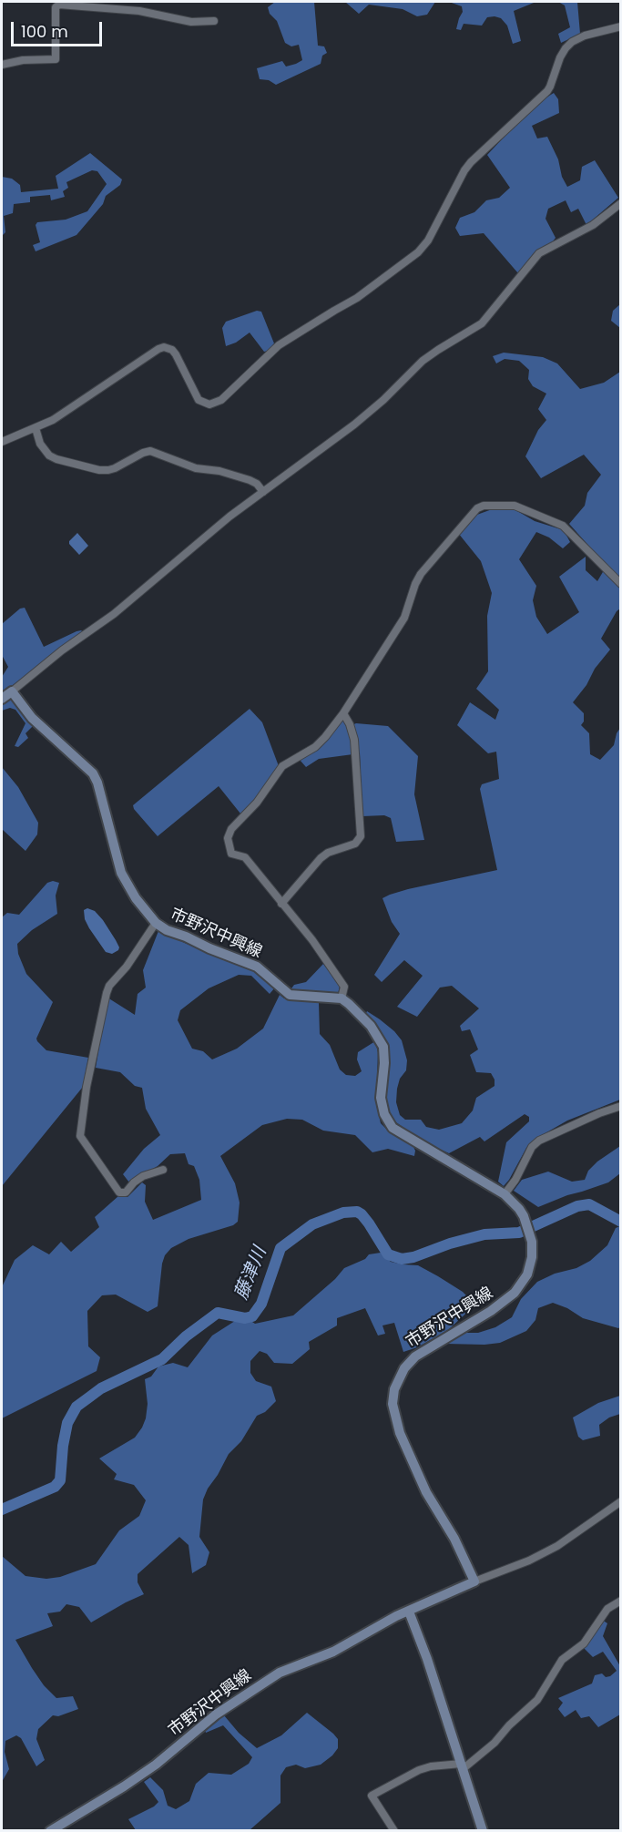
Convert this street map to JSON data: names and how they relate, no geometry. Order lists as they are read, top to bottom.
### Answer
{
  "streets": {
    "main road": ["市野沢中興線"]
  },
  "water": ["藤津川"],
  "scale_bar": "100 m"
}
